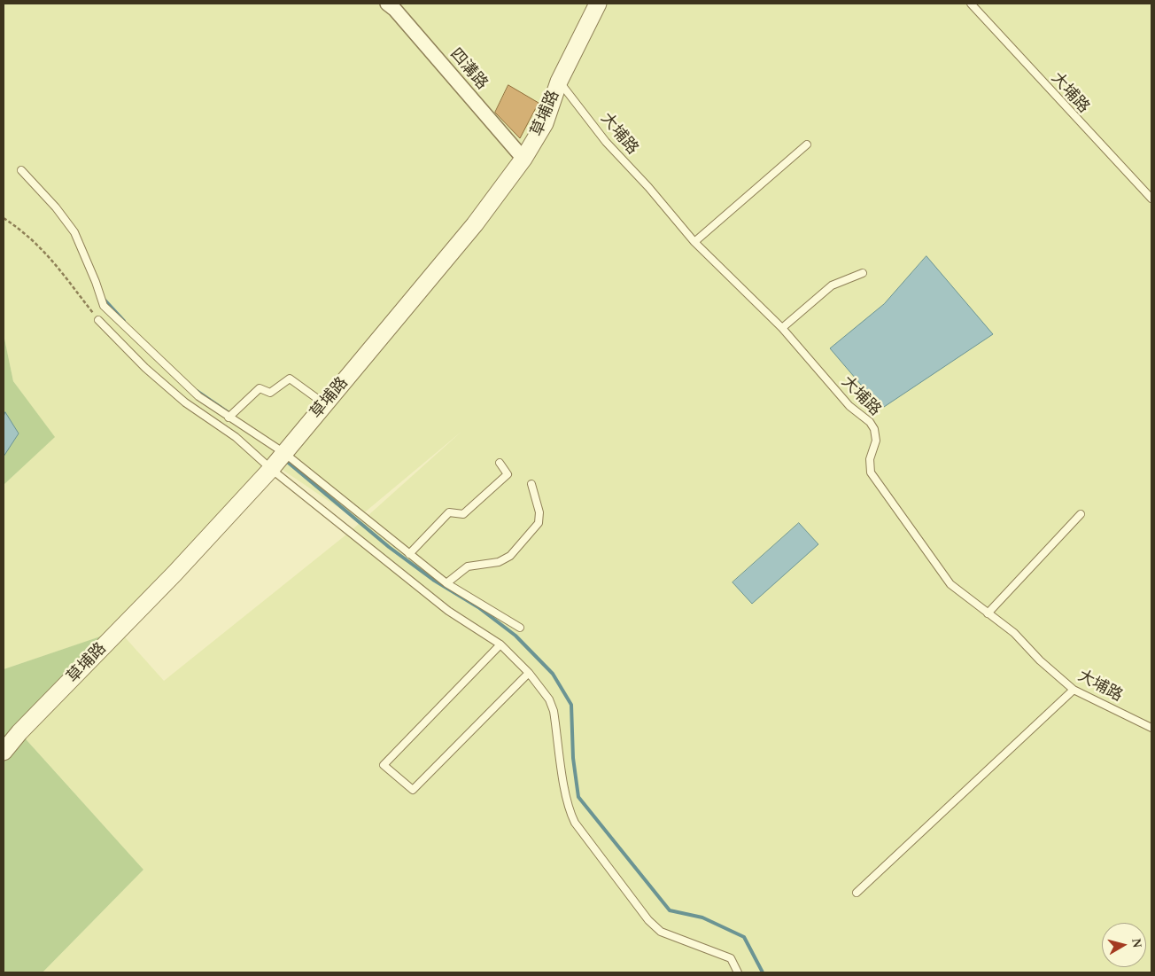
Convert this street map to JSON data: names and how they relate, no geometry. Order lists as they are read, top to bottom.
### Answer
{
  "streets": {
    "street": ["四溝路", "草埔路"],
    "lane": ["大埔路"]
  },
  "crossings": [
    ["四溝路", "草埔路"],
    ["大埔路", "草埔路"]
  ],
  "north": "right"
}
